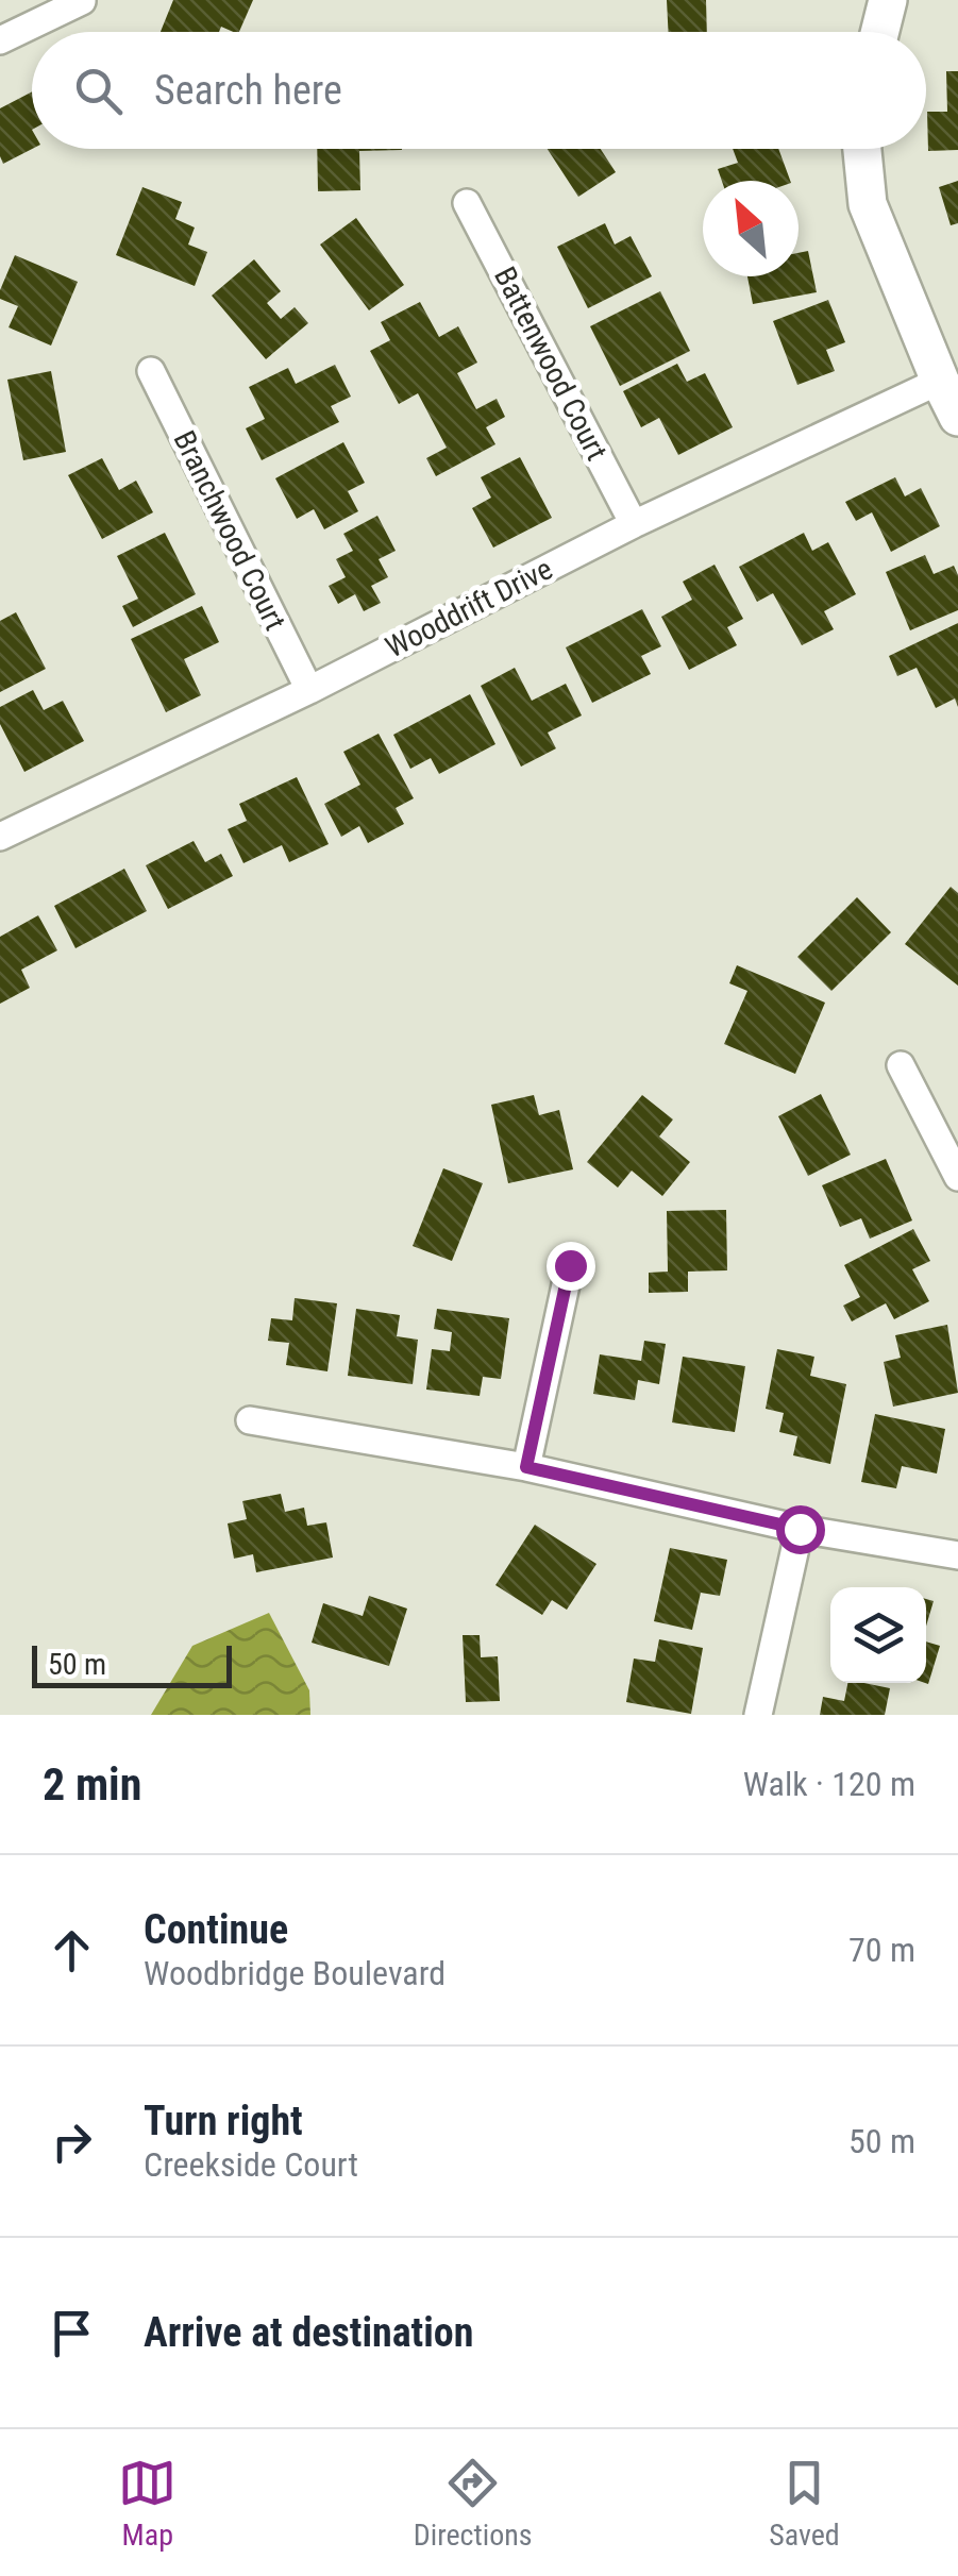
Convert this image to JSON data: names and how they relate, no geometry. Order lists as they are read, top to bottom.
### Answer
{
  "streets": {
    "street": ["Battenwood Court", "Branchwood Court", "Wooddrift Drive"]
  },
  "crossings": [
    ["Battenwood Court", "Wooddrift Drive"],
    ["Branchwood Court", "Wooddrift Drive"]
  ],
  "scale_bar": "50 m",
  "north": "top left",
  "page": {
    "search": "Search here",
    "scale": "50 m",
    "heading": ["2 min", "Walk · 120 m"],
    "list": [
      ["Continue", "Woodbridge Boulevard", "70 m"],
      ["Turn right", "Creekside Court", "50 m"],
      "Arrive at destination"
    ],
    "nav": ["Map", "Directions", "Saved"]
  }
}
